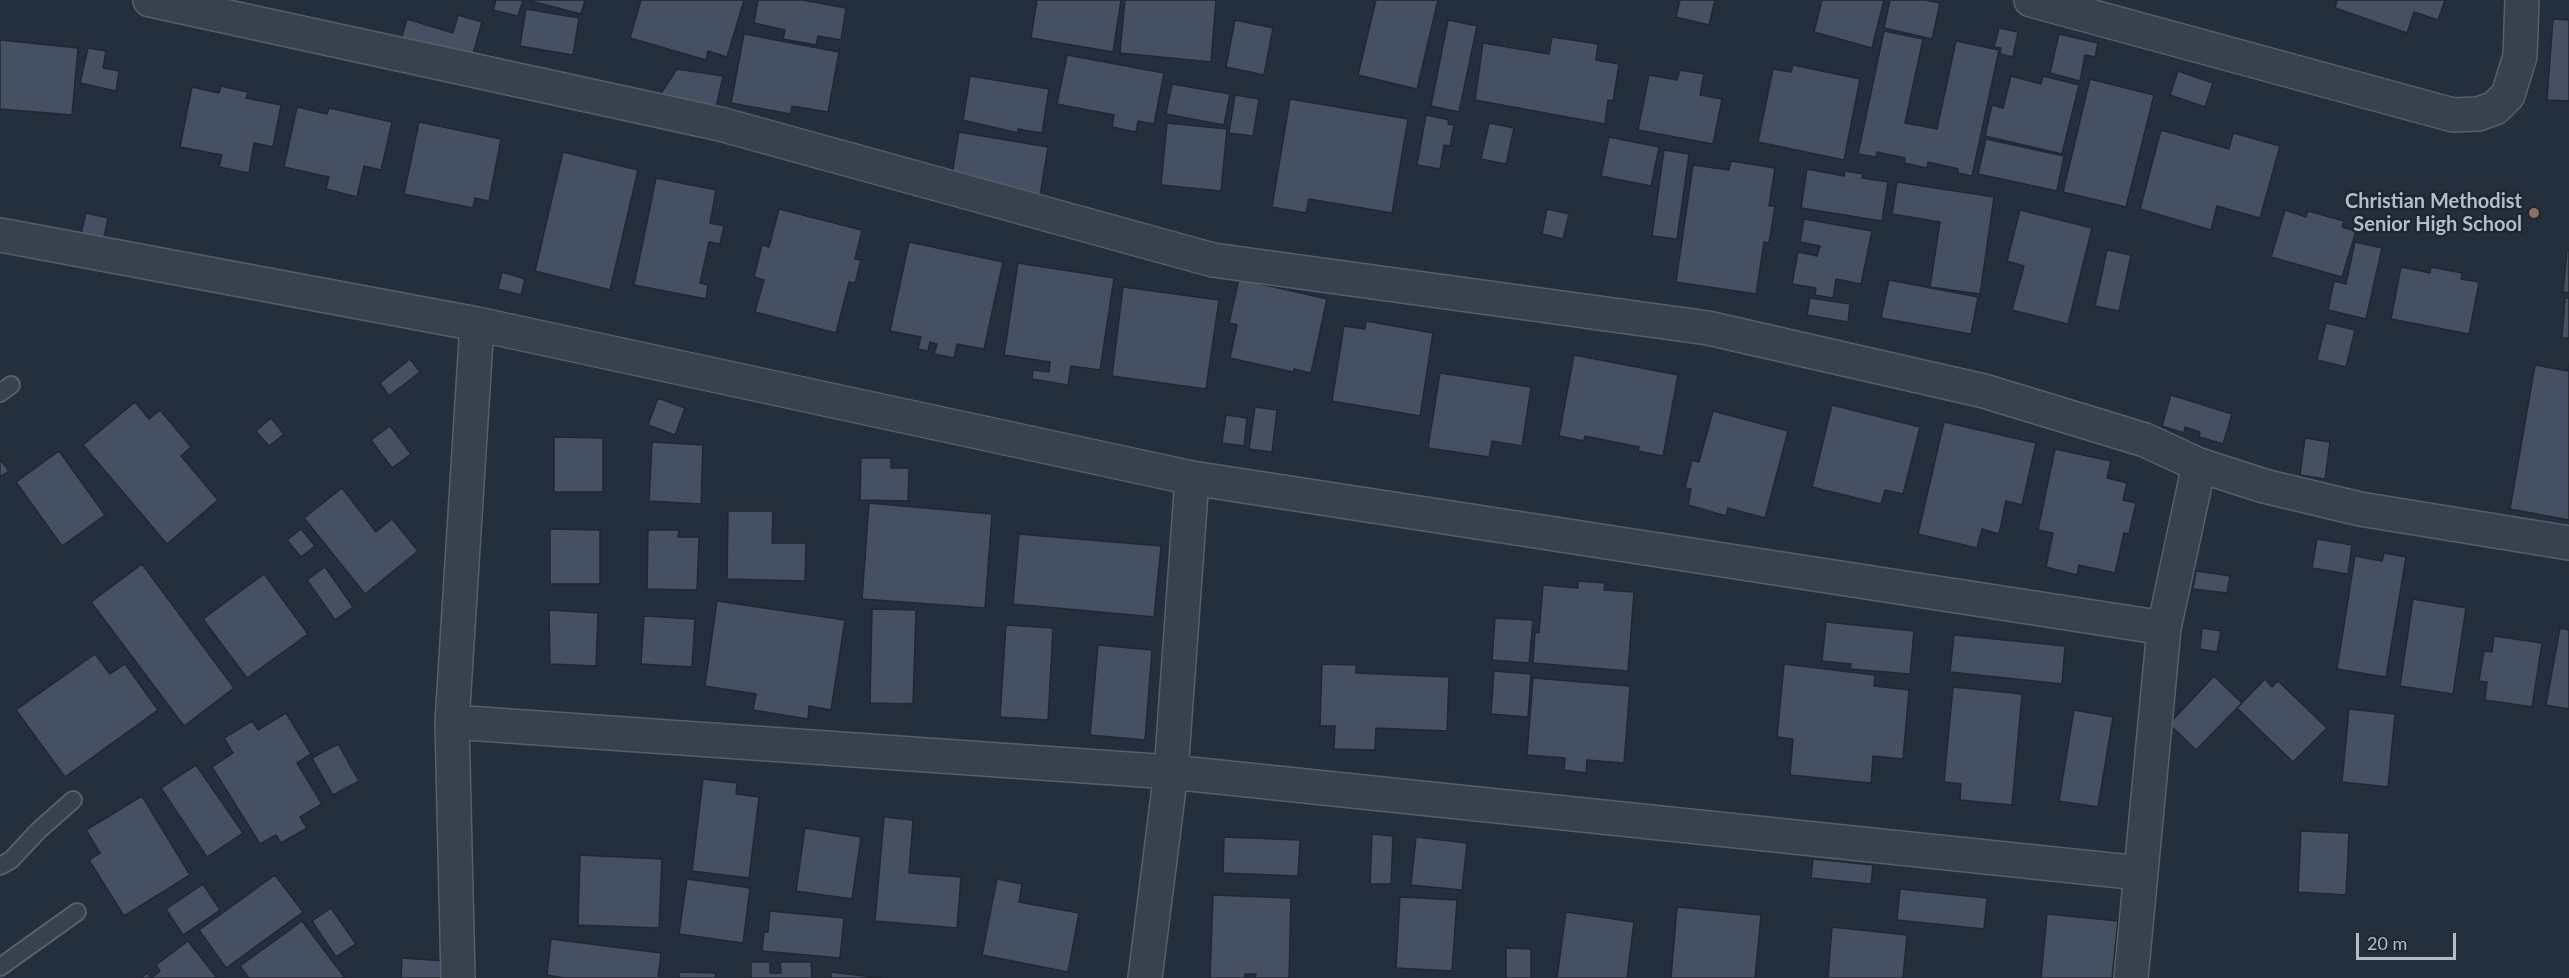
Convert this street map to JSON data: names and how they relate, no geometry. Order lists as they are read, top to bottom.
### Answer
{
  "places": ["Christian Methodist Senior High School"],
  "scale_bar": "20 m"
}
